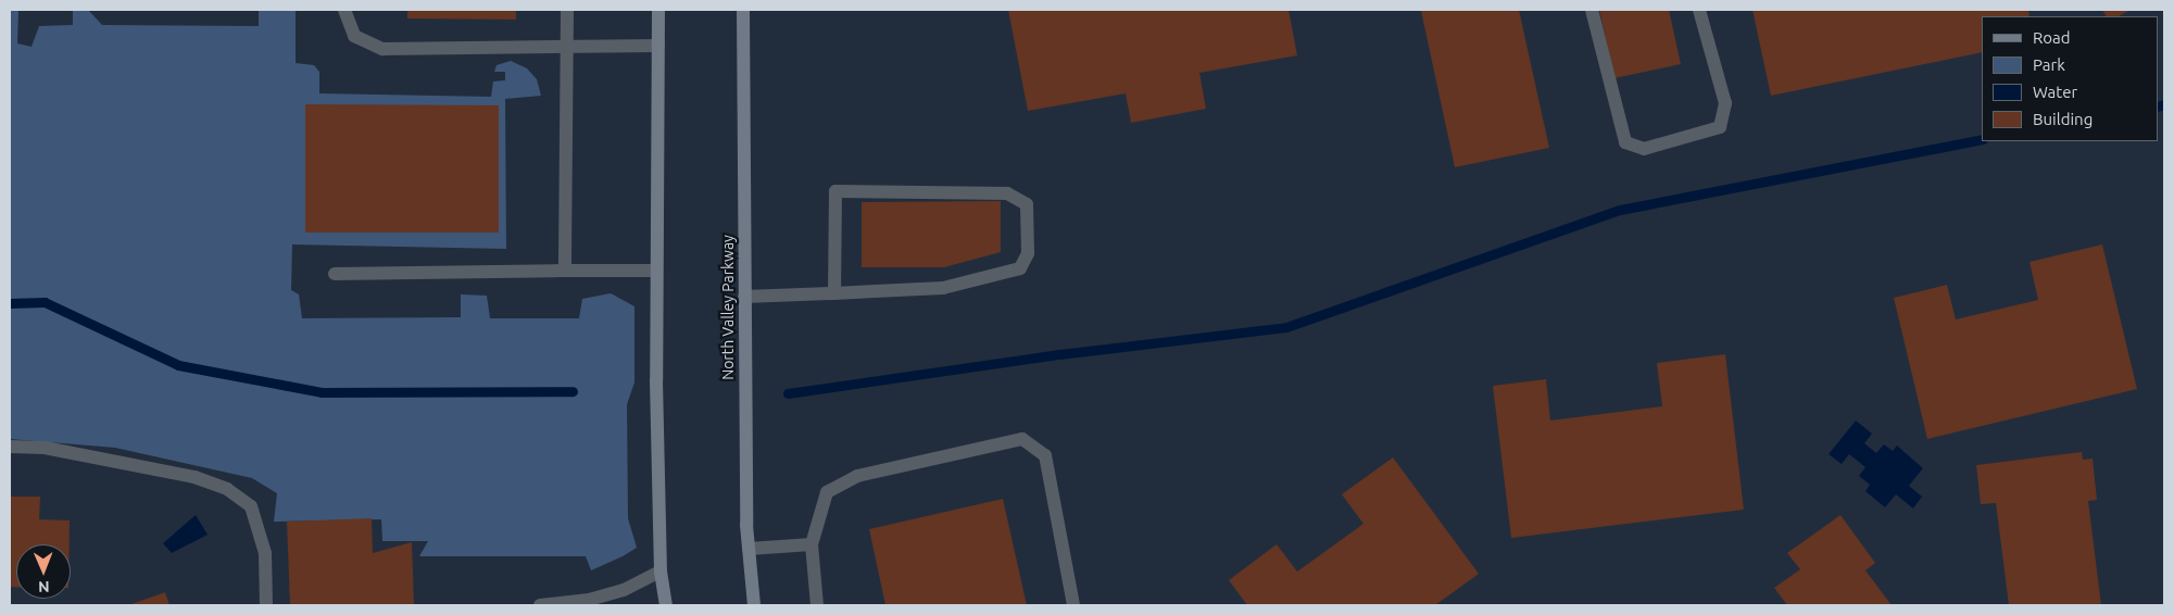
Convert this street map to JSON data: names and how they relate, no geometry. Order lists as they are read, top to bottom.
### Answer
{
  "streets": {
    "main road": ["North Valley Parkway"]
  },
  "legend": [
    "Road",
    "Park",
    "Water",
    "Building"
  ],
  "north": "bottom"
}
